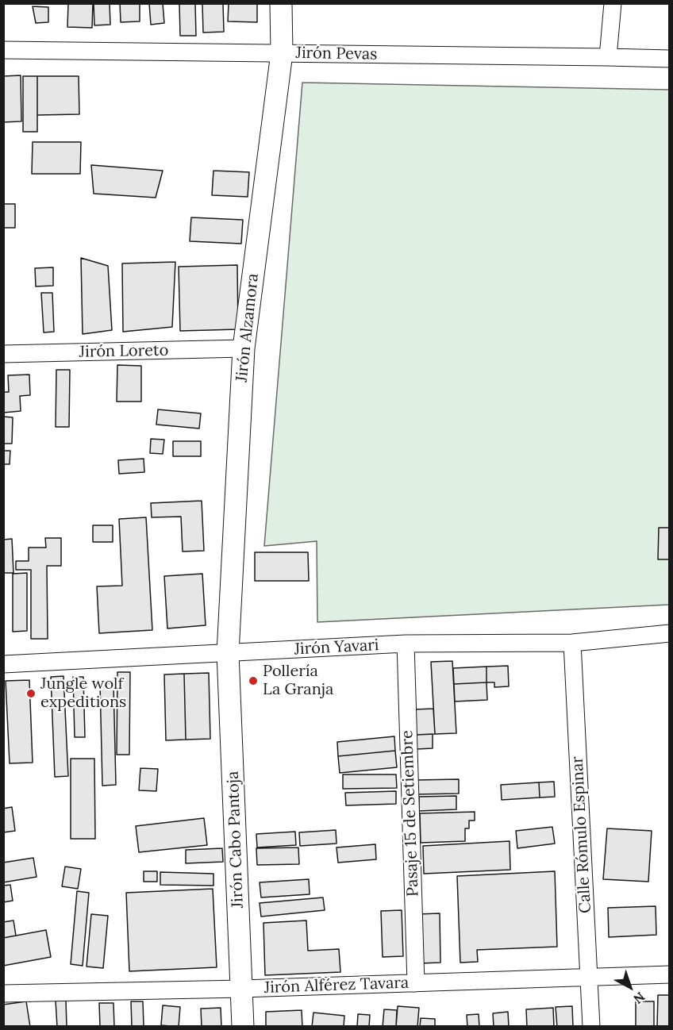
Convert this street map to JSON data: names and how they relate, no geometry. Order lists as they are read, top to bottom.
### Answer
{
  "streets": {
    "street": [
      "Jirón Pevas",
      "Jirón Alzamora",
      "Jirón Loreto",
      "Jirón Yavari",
      "Pasaje 15 de Setiembre",
      "Calle Rómulo Espinar",
      "Jirón Cabo Pantoja",
      "Jirón Alférez Tavara"
    ]
  },
  "crossings": [
    ["Jirón Pevas", "Jirón Alzamora"],
    ["Jirón Alzamora", "Jirón Loreto"],
    ["Jirón Alzamora", "Jirón Yavari"],
    ["Jirón Alzamora", "Jirón Cabo Pantoja"],
    ["Jirón Yavari", "Pasaje 15 de Setiembre"],
    ["Jirón Yavari", "Calle Rómulo Espinar"],
    ["Jirón Yavari", "Jirón Cabo Pantoja"],
    ["Pasaje 15 de Setiembre", "Jirón Alférez Tavara"],
    ["Calle Rómulo Espinar", "Jirón Alférez Tavara"],
    ["Jirón Cabo Pantoja", "Jirón Alférez Tavara"]
  ],
  "places": ["Pollería La Granja", "Jungle wolf expeditions"],
  "north": "bottom right"
}
